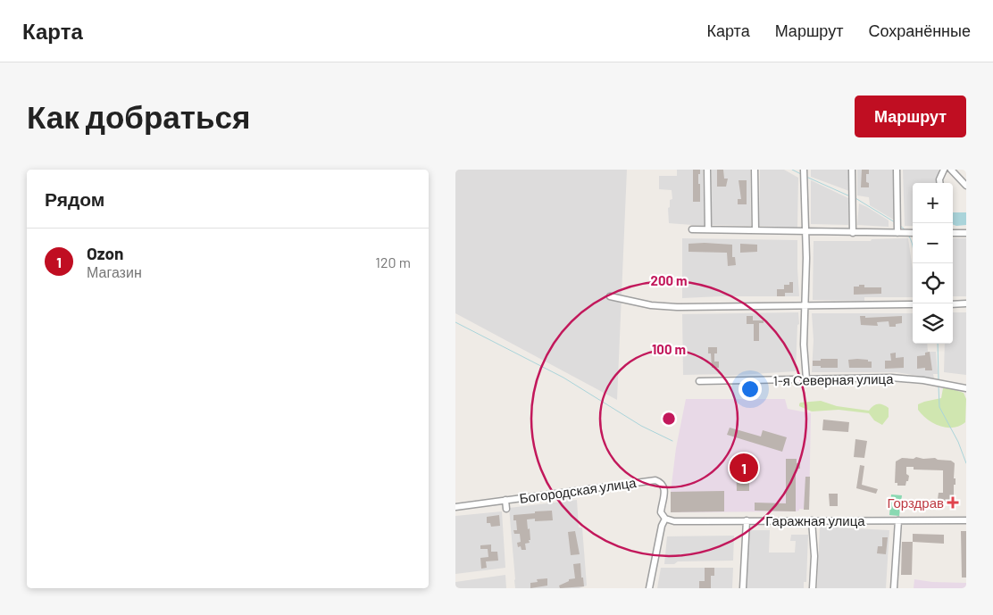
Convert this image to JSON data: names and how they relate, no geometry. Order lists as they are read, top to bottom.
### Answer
{
  "streets": {
    "street": ["1-я Северная улица", "Богородская улица", "Гаражная улица"]
  },
  "crossings": [
    ["Богородская улица", "Гаражная улица"]
  ],
  "places": {
    "health": ["Горздрав"]
  },
  "page": {
    "header": "Карта",
    "nav": ["Карта", "Маршрут", "Сохранённые"],
    "buttons": "Маршрут",
    "title": "Как добраться",
    "heading": "Рядом",
    "map_buttons": ["+", "−"],
    "list": [
      {
        "mark": "1",
        "name": "Ozon",
        "note": "Магазин",
        "value": "120 m"
      }
    ],
    "pins": "1"
  },
  "rings": ["200 m", "100 m"]
}
